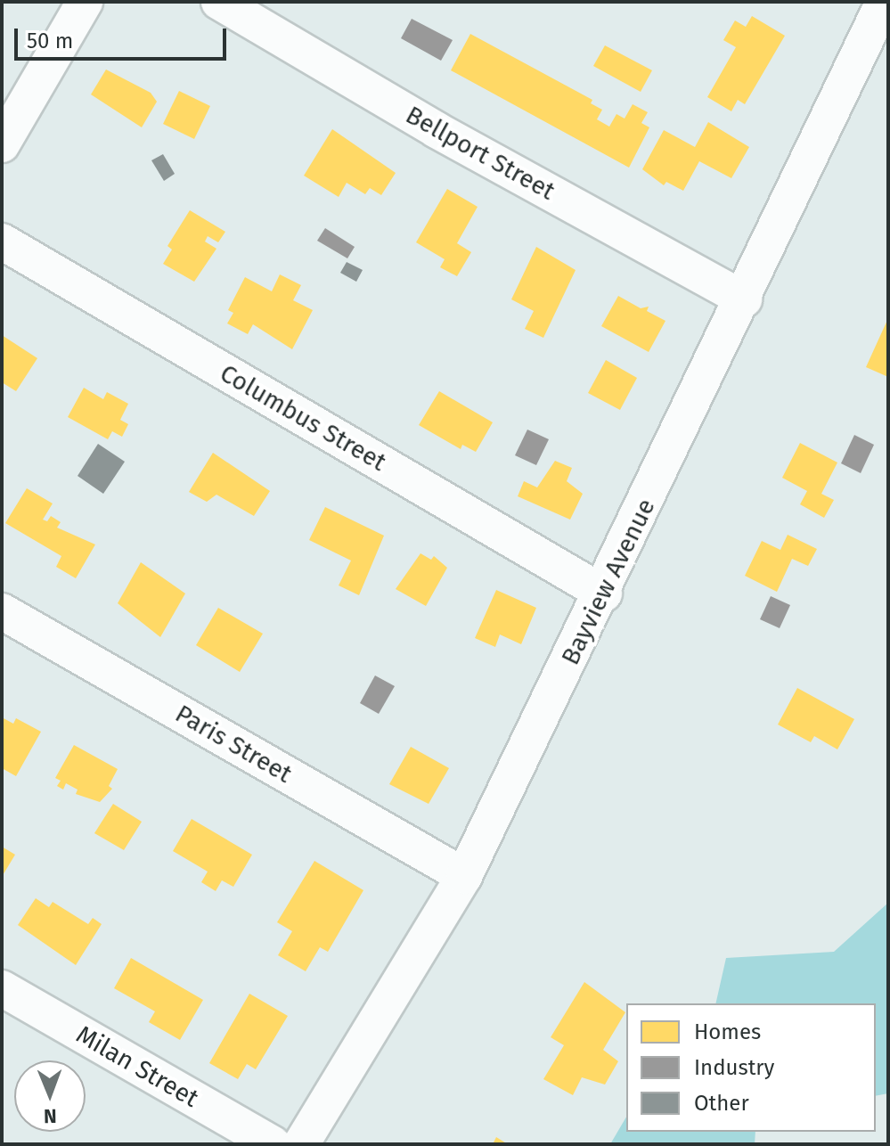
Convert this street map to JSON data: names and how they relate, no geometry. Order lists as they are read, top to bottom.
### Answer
{
  "streets": {
    "street": [
      "Bellport Street",
      "Columbus Street",
      "Bayview Avenue",
      "Paris Street",
      "Milan Street"
    ]
  },
  "crossings": [
    ["Bellport Street", "Bayview Avenue"],
    ["Columbus Street", "Bayview Avenue"],
    ["Bayview Avenue", "Paris Street"]
  ],
  "legend": ["Homes", "Industry", "Other"],
  "scale_bar": "50 m",
  "north": "bottom"
}
